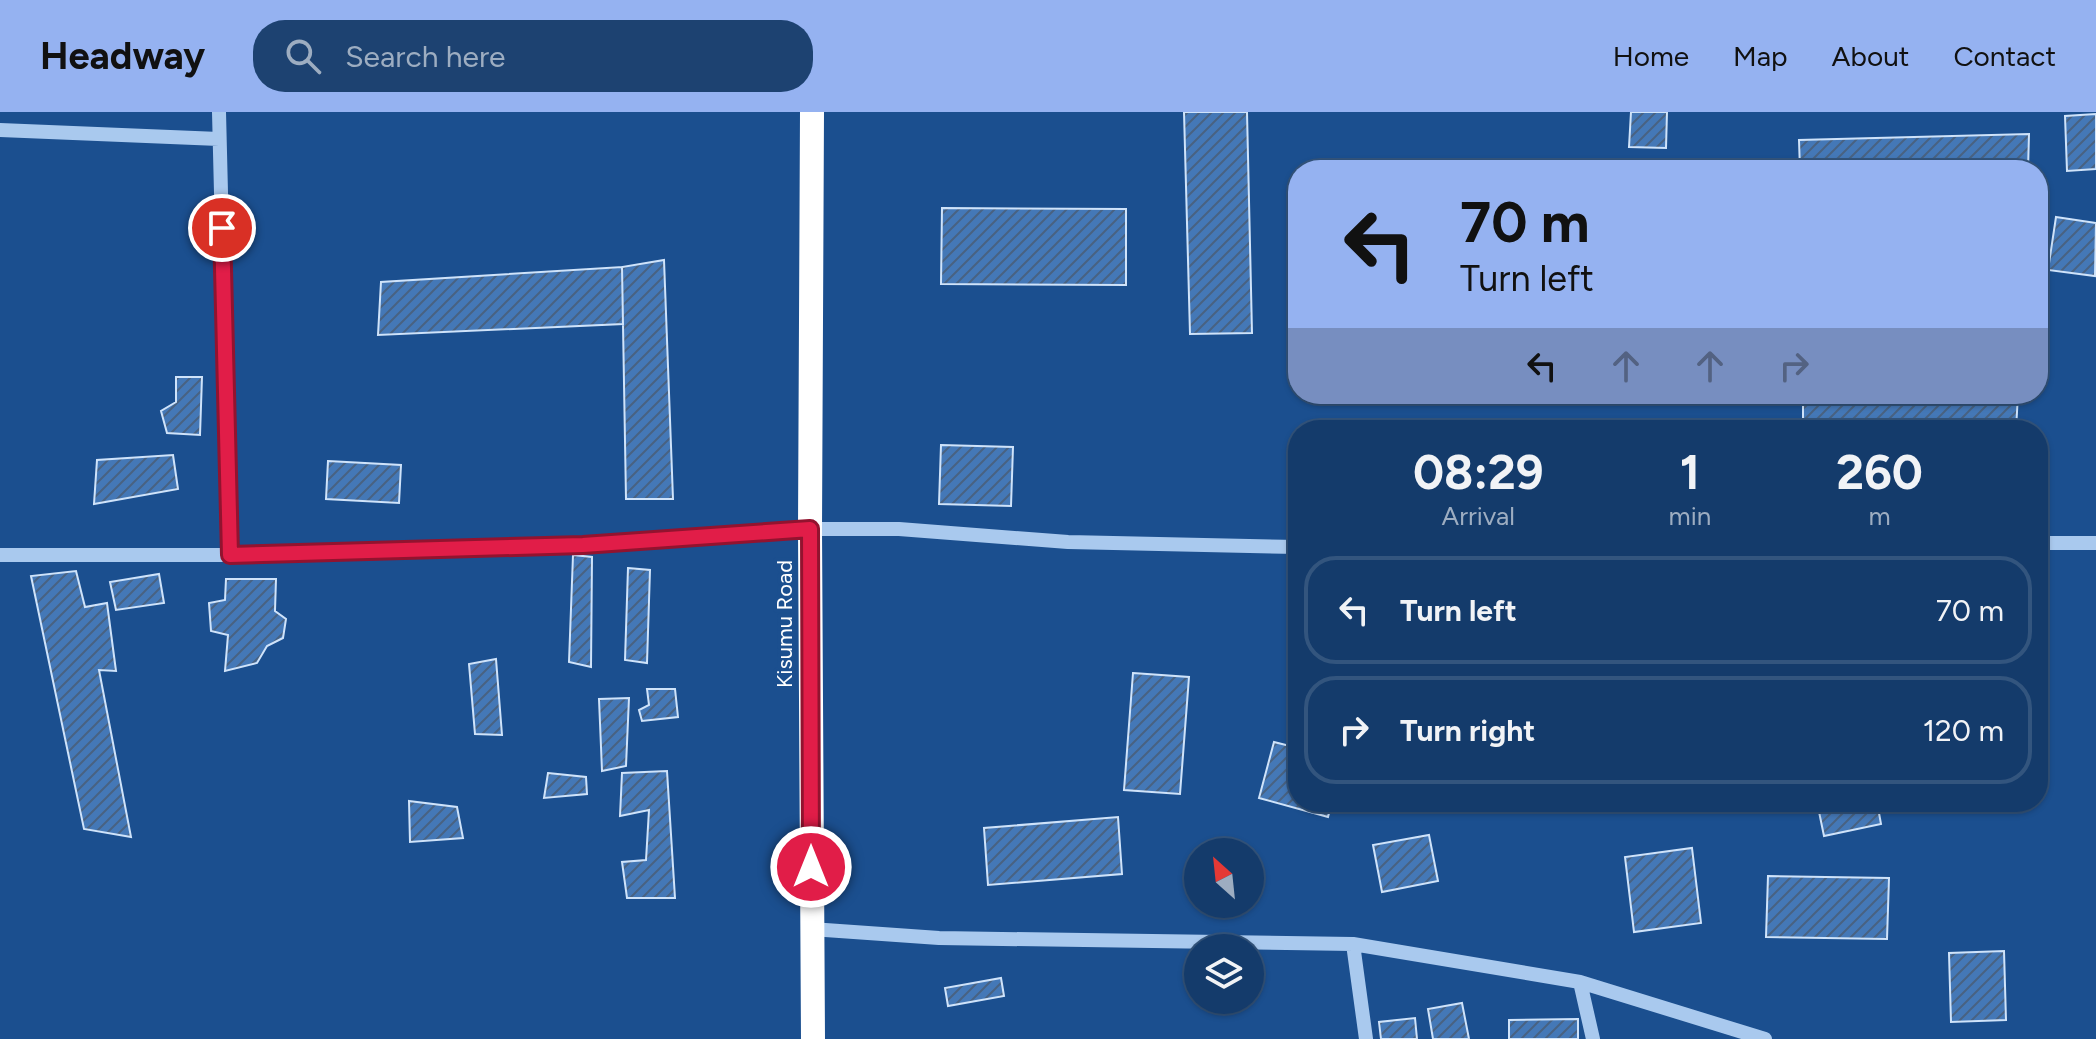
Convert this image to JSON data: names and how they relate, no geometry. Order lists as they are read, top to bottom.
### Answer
{
  "streets": {
    "highway": ["Kisumu Road"]
  },
  "north": "top left",
  "page": {
    "header": "Headway",
    "search": "Search here",
    "nav": [
      "Home",
      "Map",
      "About",
      "Contact"
    ],
    "turn": ["70 m", "Turn left"],
    "eta": [
      "08:29",
      "Arrival",
      "1",
      "min",
      "260",
      "m"
    ],
    "list": [
      {
        "name": "Turn left",
        "value": "70 m"
      },
      {
        "name": "Turn right",
        "value": "120 m"
      }
    ]
  }
}
